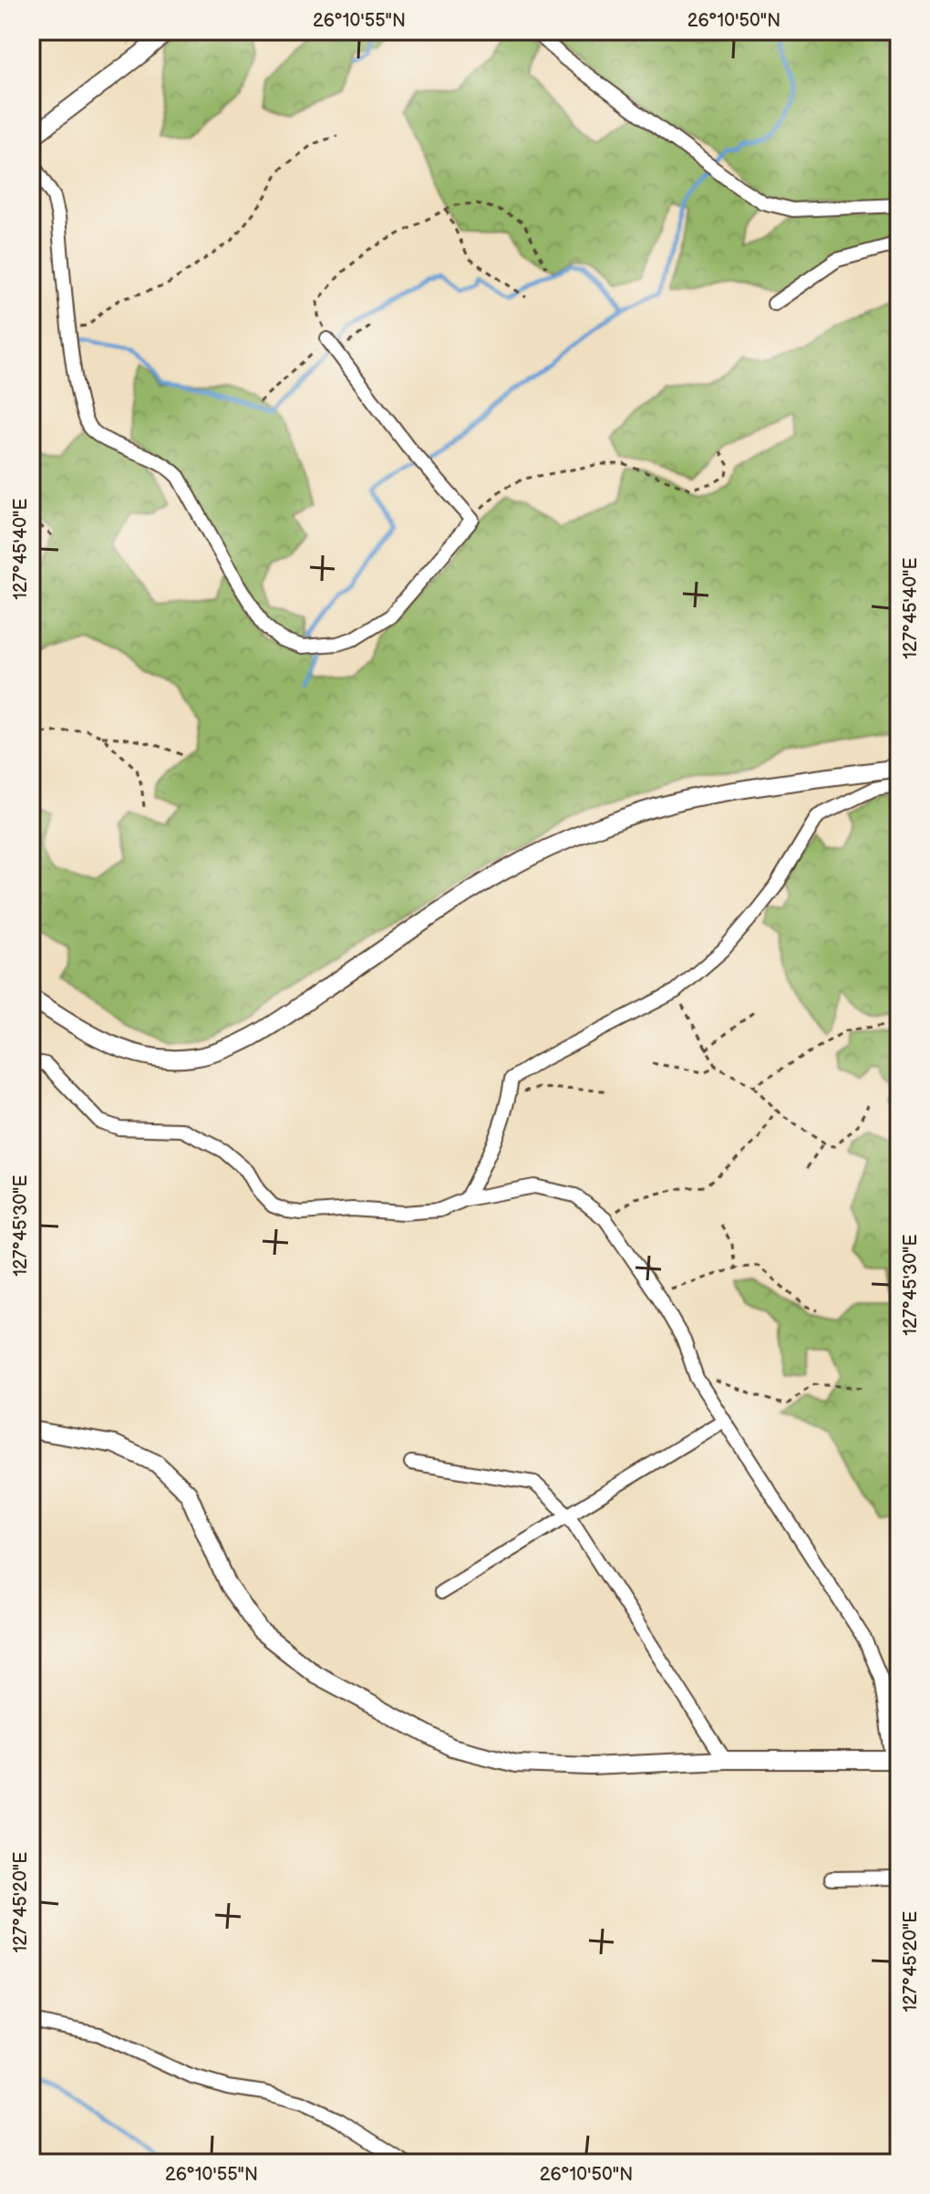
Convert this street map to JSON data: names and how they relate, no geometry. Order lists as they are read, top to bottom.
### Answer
{
  "coordinates": [
    "26°10'55\"N",
    "26°10'50\"N",
    "127°45'40\"E",
    "127°45'30\"E",
    "127°45'20\"E"
  ]
}
